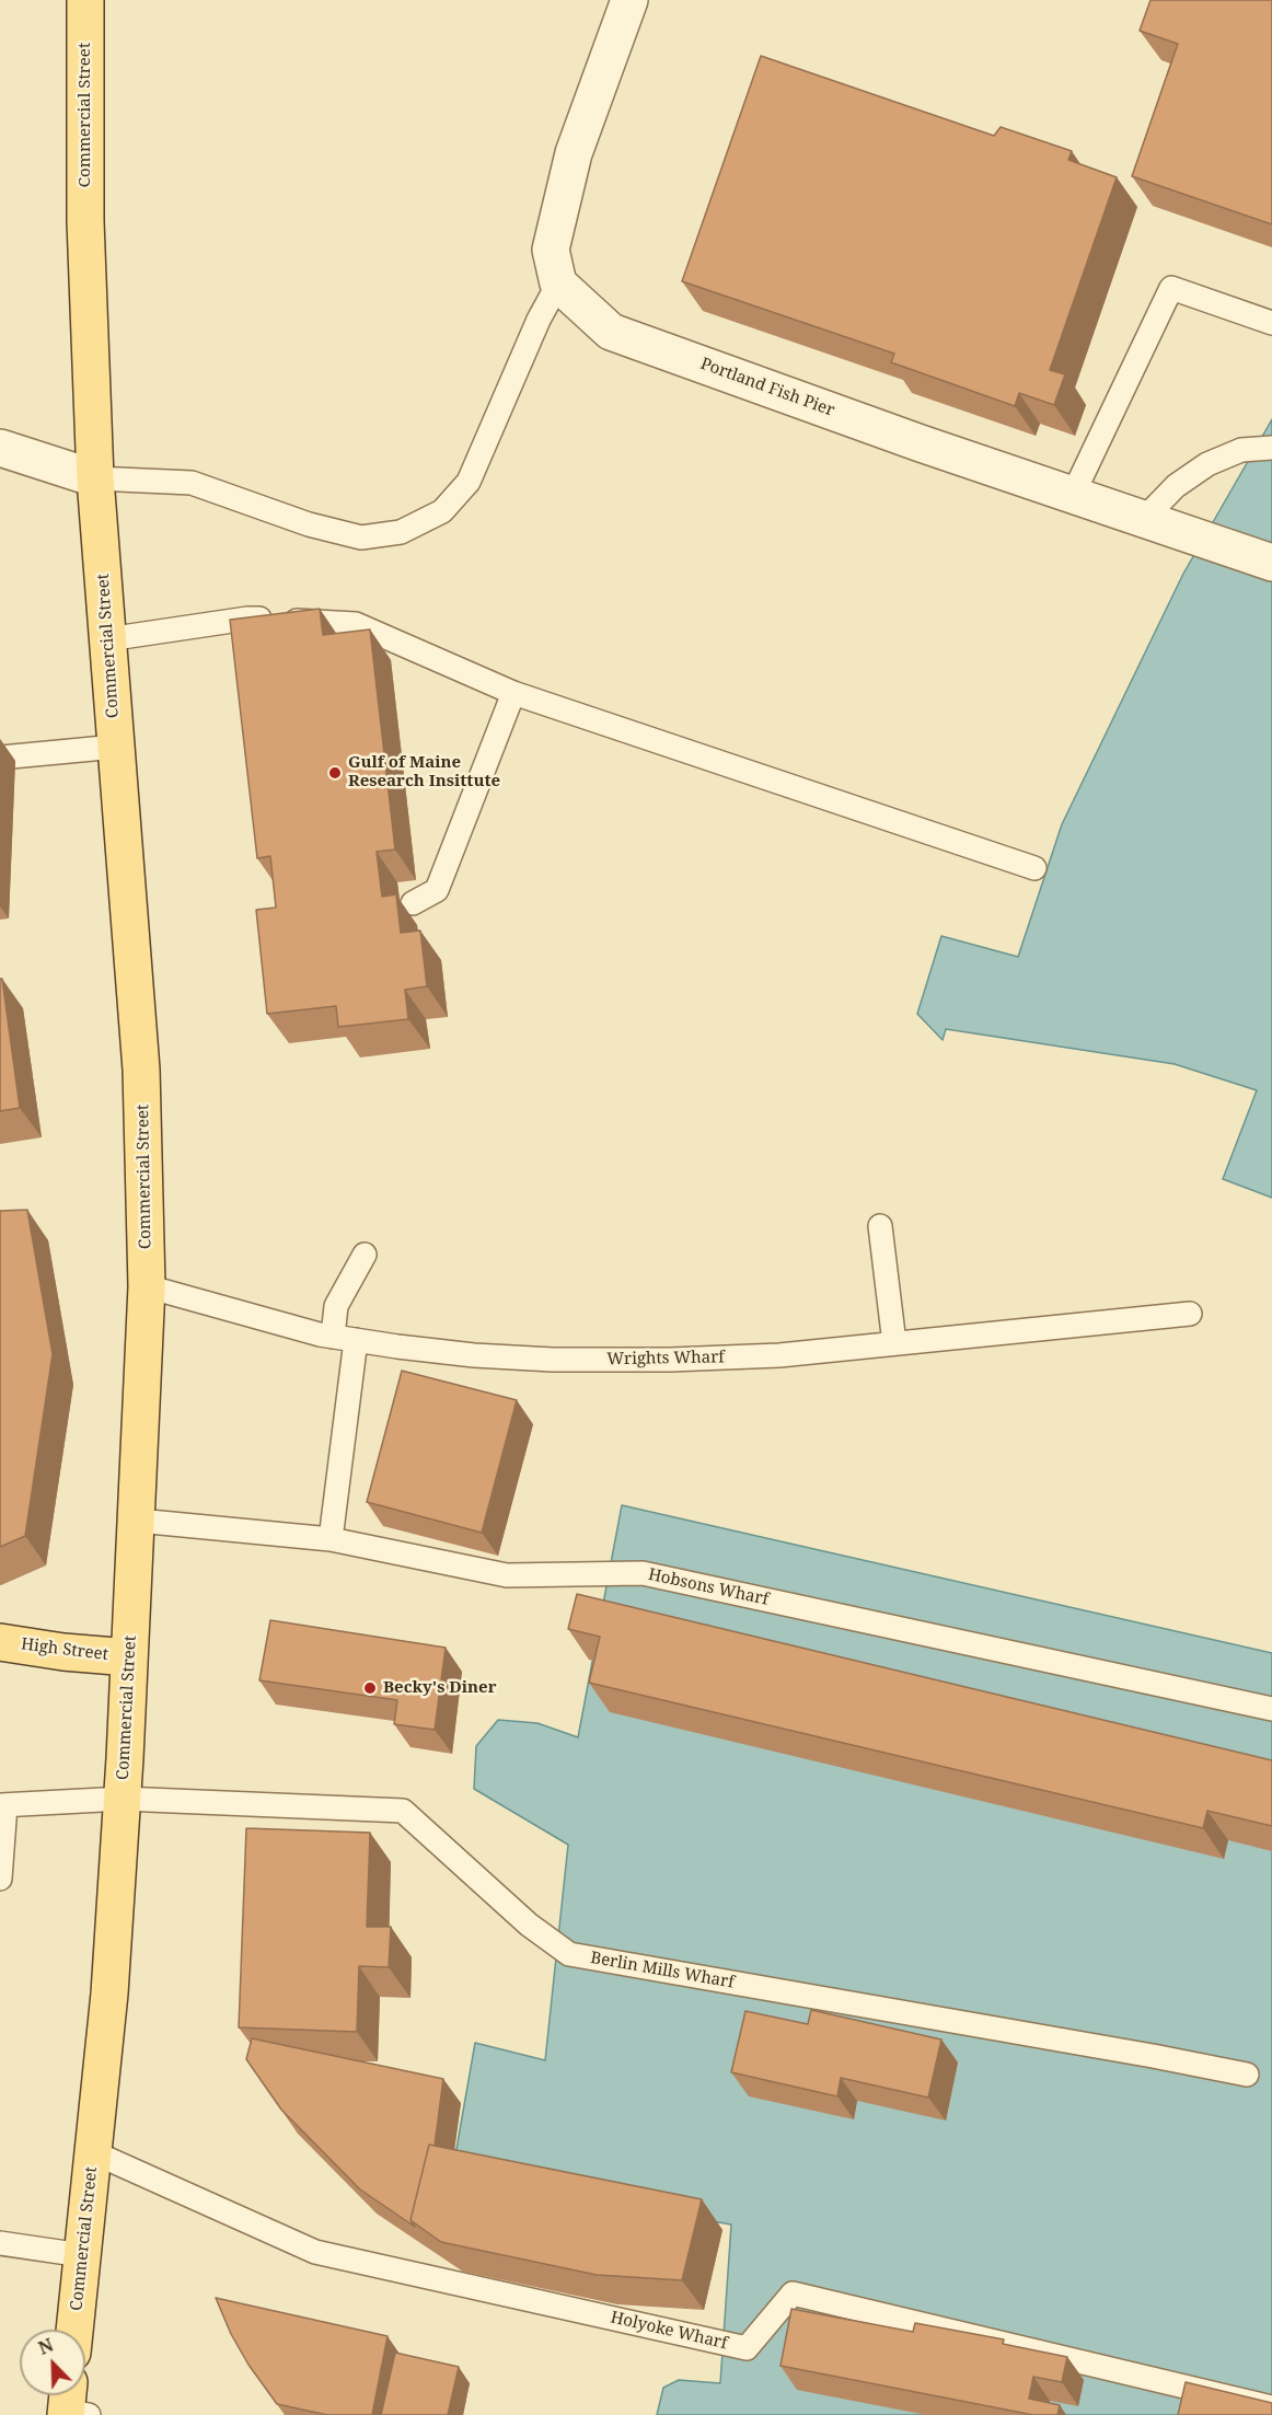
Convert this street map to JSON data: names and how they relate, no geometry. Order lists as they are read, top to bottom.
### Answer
{
  "streets": {
    "main road": ["Commercial Street", "High Street"],
    "street": ["Portland Fish Pier"],
    "lane": [
      "Wrights Wharf",
      "Hobsons Wharf",
      "Berlin Mills Wharf",
      "Holyoke Wharf"
    ]
  },
  "crossings": [
    ["Commercial Street", "Wrights Wharf"],
    ["Commercial Street", "Hobsons Wharf"],
    ["Commercial Street", "High Street"],
    ["Commercial Street", "Berlin Mills Wharf"],
    ["Commercial Street", "Holyoke Wharf"]
  ],
  "places": ["Gulf of Maine Research Insittute", "Becky's Diner"],
  "north": "top left"
}
